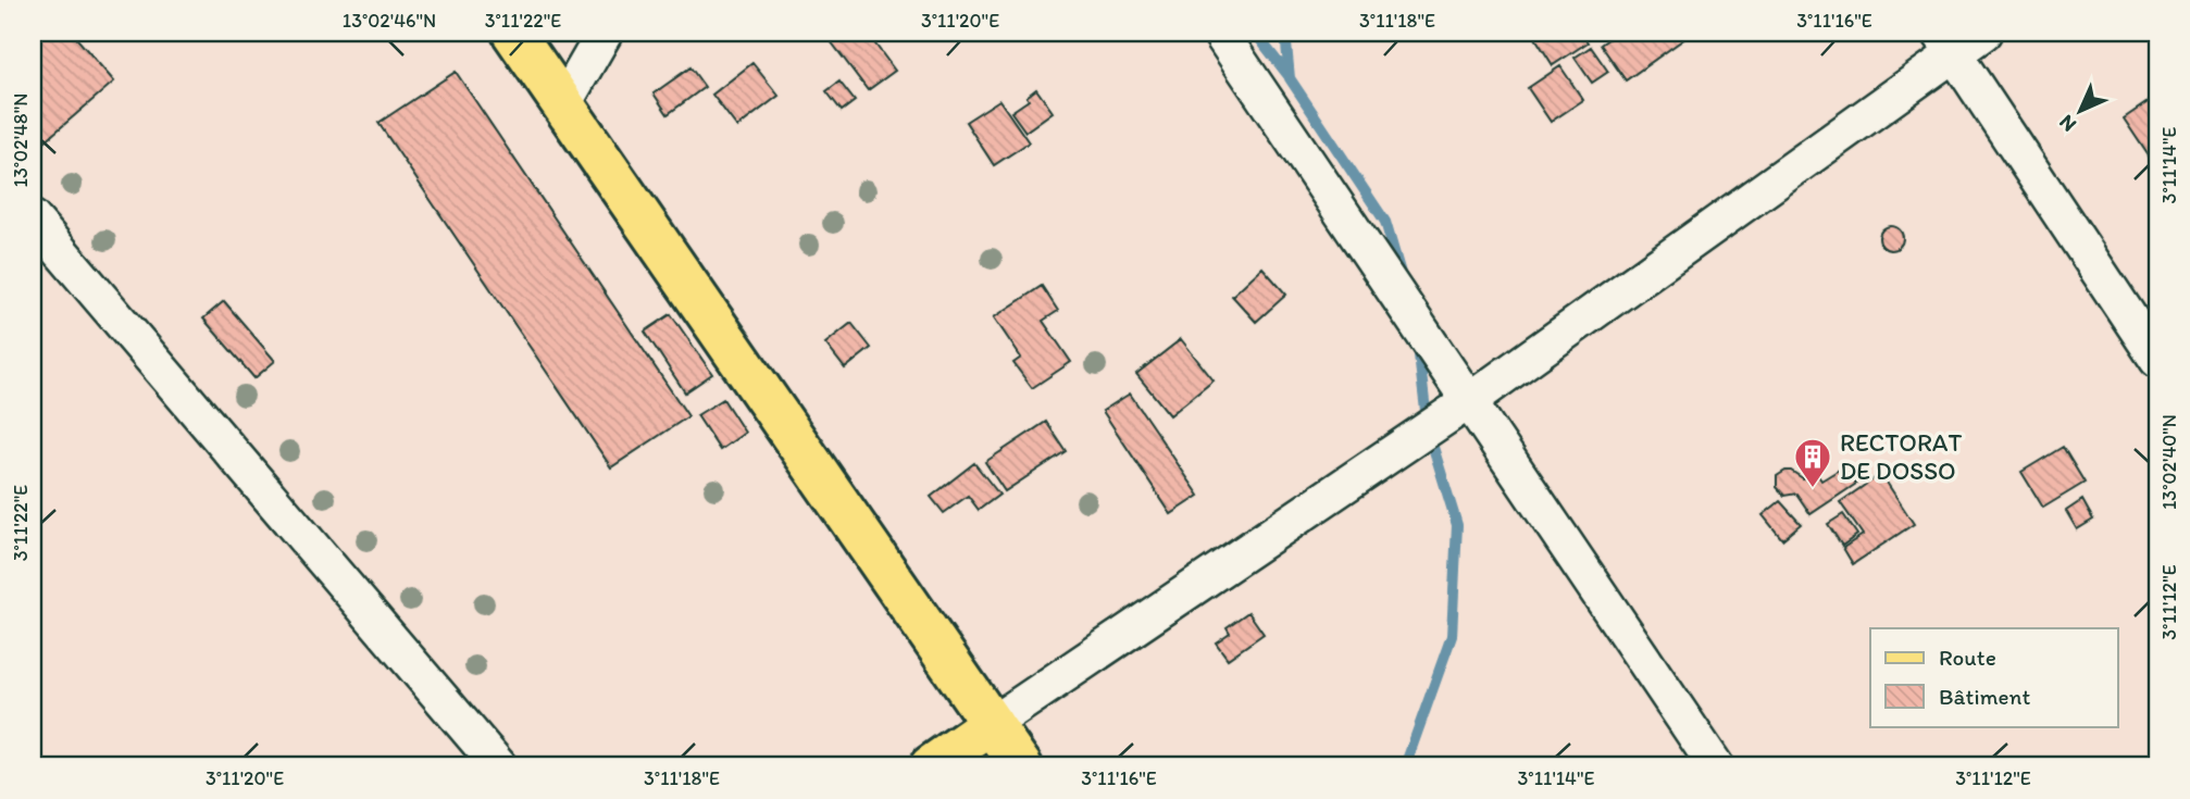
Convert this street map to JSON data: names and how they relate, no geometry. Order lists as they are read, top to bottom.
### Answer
{
  "places": {
    "building": ["RECTORAT DE DOSSO"]
  },
  "legend": ["Route", "Bâtiment"],
  "north": "bottom left",
  "coordinates": [
    "13°02'46\"N",
    "3°11'22\"E",
    "3°11'20\"E",
    "3°11'18\"E",
    "3°11'16\"E",
    "13°02'48\"N",
    "3°11'14\"E",
    "13°02'40\"N",
    "3°11'12\"E"
  ]
}
